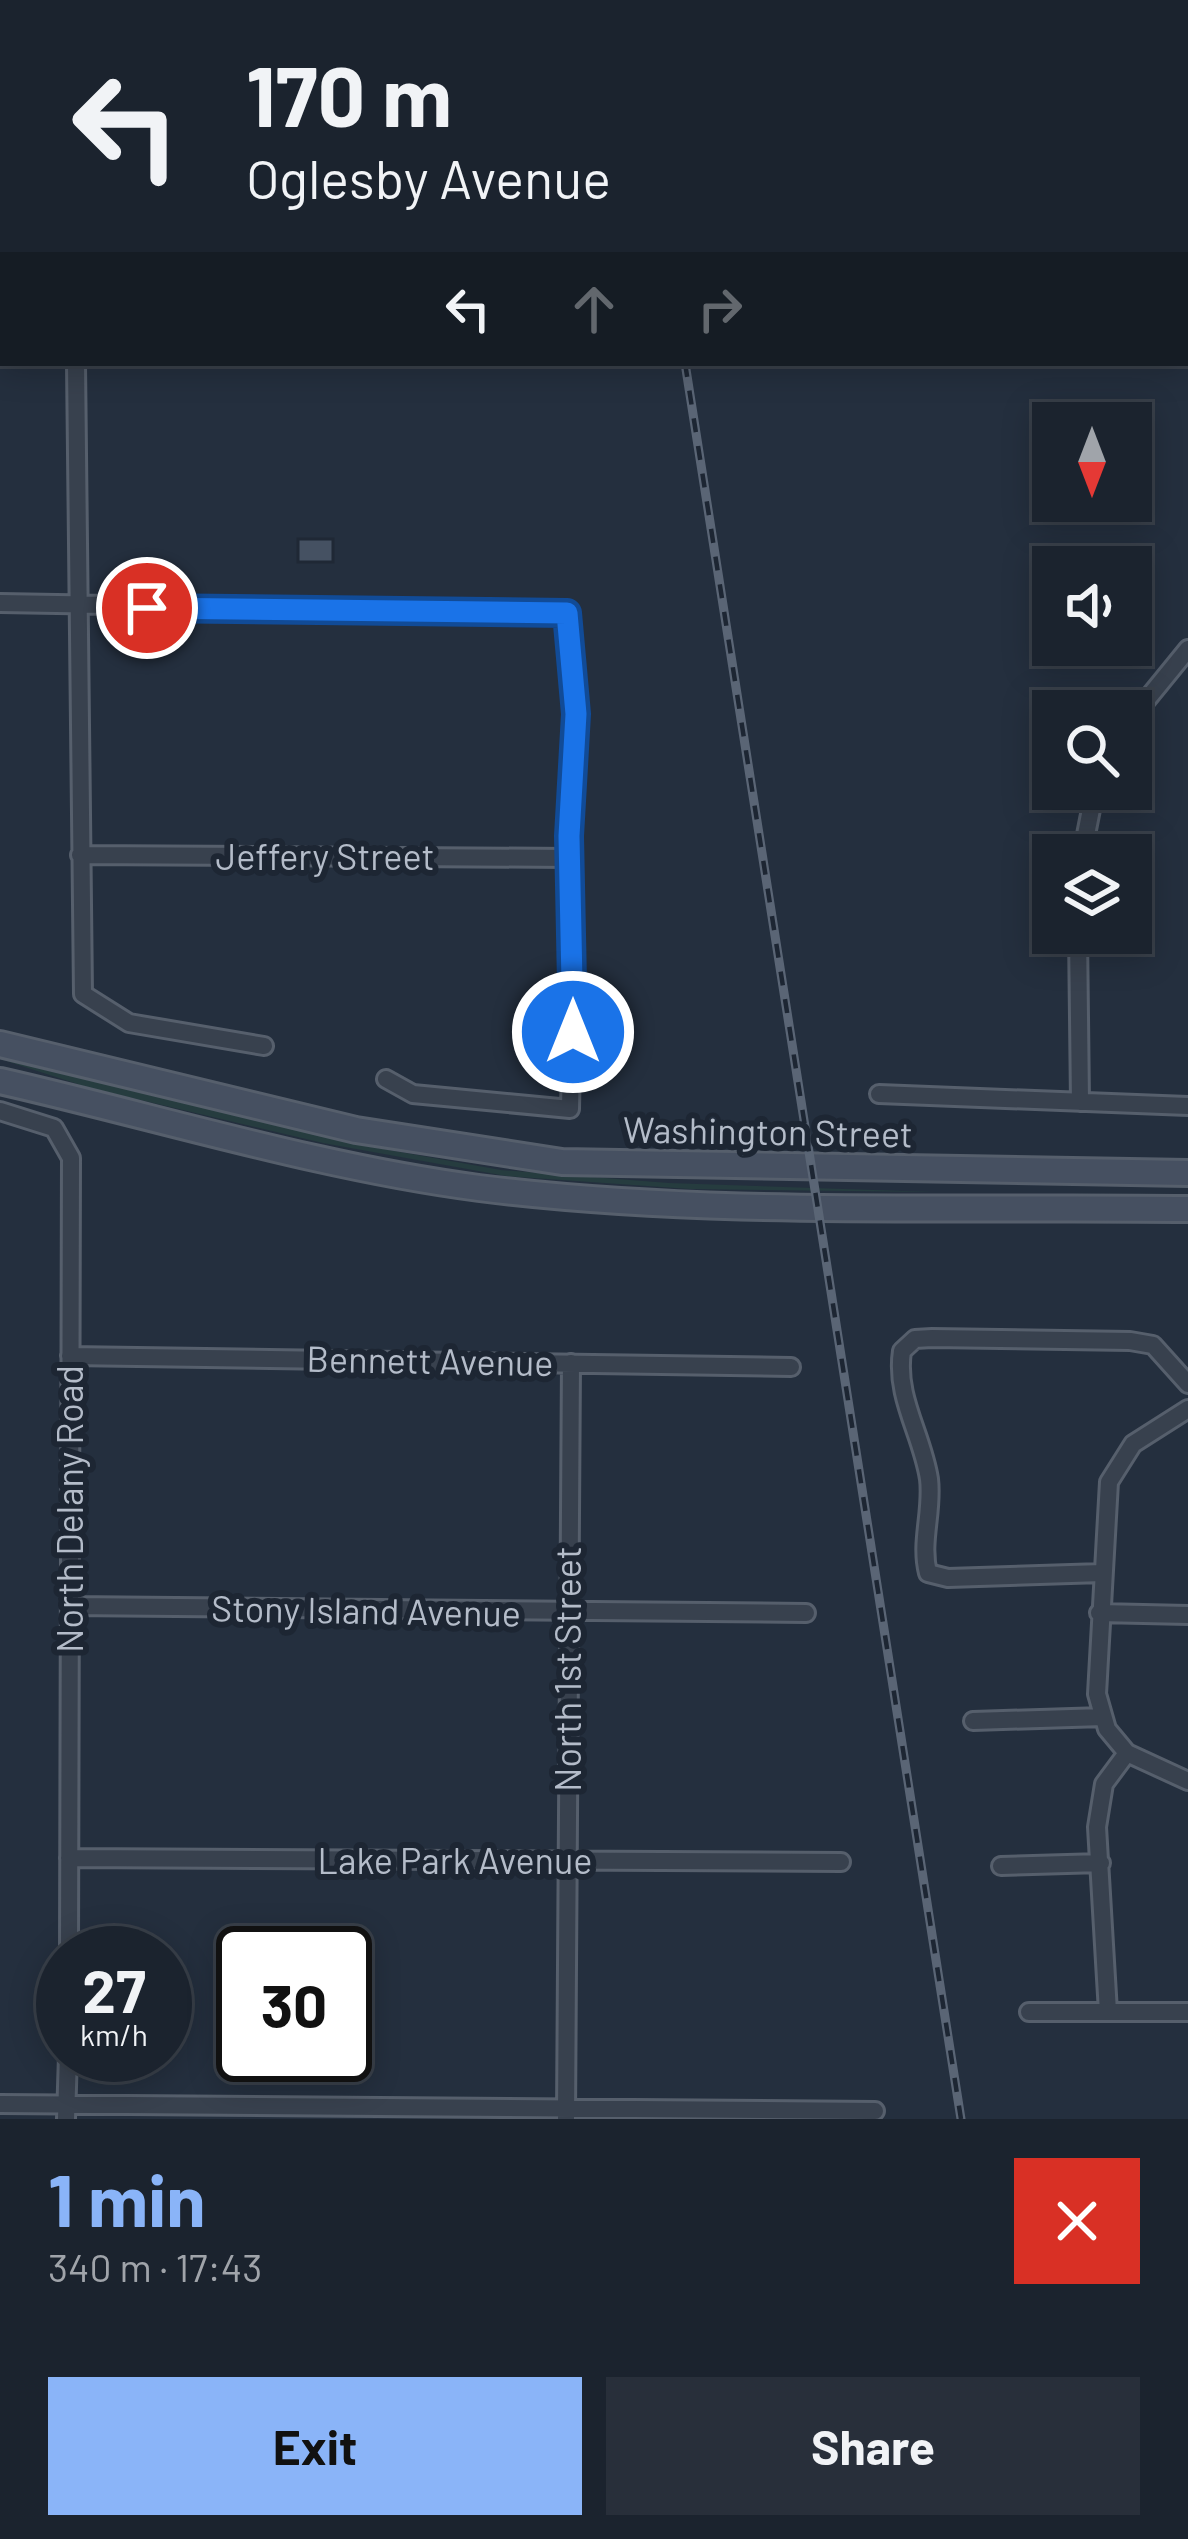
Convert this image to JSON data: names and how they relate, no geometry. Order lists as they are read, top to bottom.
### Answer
{
  "streets": {
    "main road": ["Washington Street"],
    "street": [
      "Jeffery Street",
      "Bennett Avenue",
      "North Delany Road",
      "Stony Island Avenue",
      "North 1st Street",
      "Lake Park Avenue"
    ]
  },
  "crossings": [
    ["Bennett Avenue", "North Delany Road"],
    ["Bennett Avenue", "North 1st Street"],
    ["North Delany Road", "Stony Island Avenue"],
    ["North Delany Road", "Lake Park Avenue"],
    ["Stony Island Avenue", "North 1st Street"],
    ["North 1st Street", "Lake Park Avenue"]
  ],
  "north": "bottom",
  "page": {
    "turn": ["170 m", "Oglesby Avenue"],
    "speed": "27 km/h",
    "limit": "30",
    "heading": ["1 min", "340 m · 17:43"],
    "buttons": ["Exit", "Share"]
  }
}
